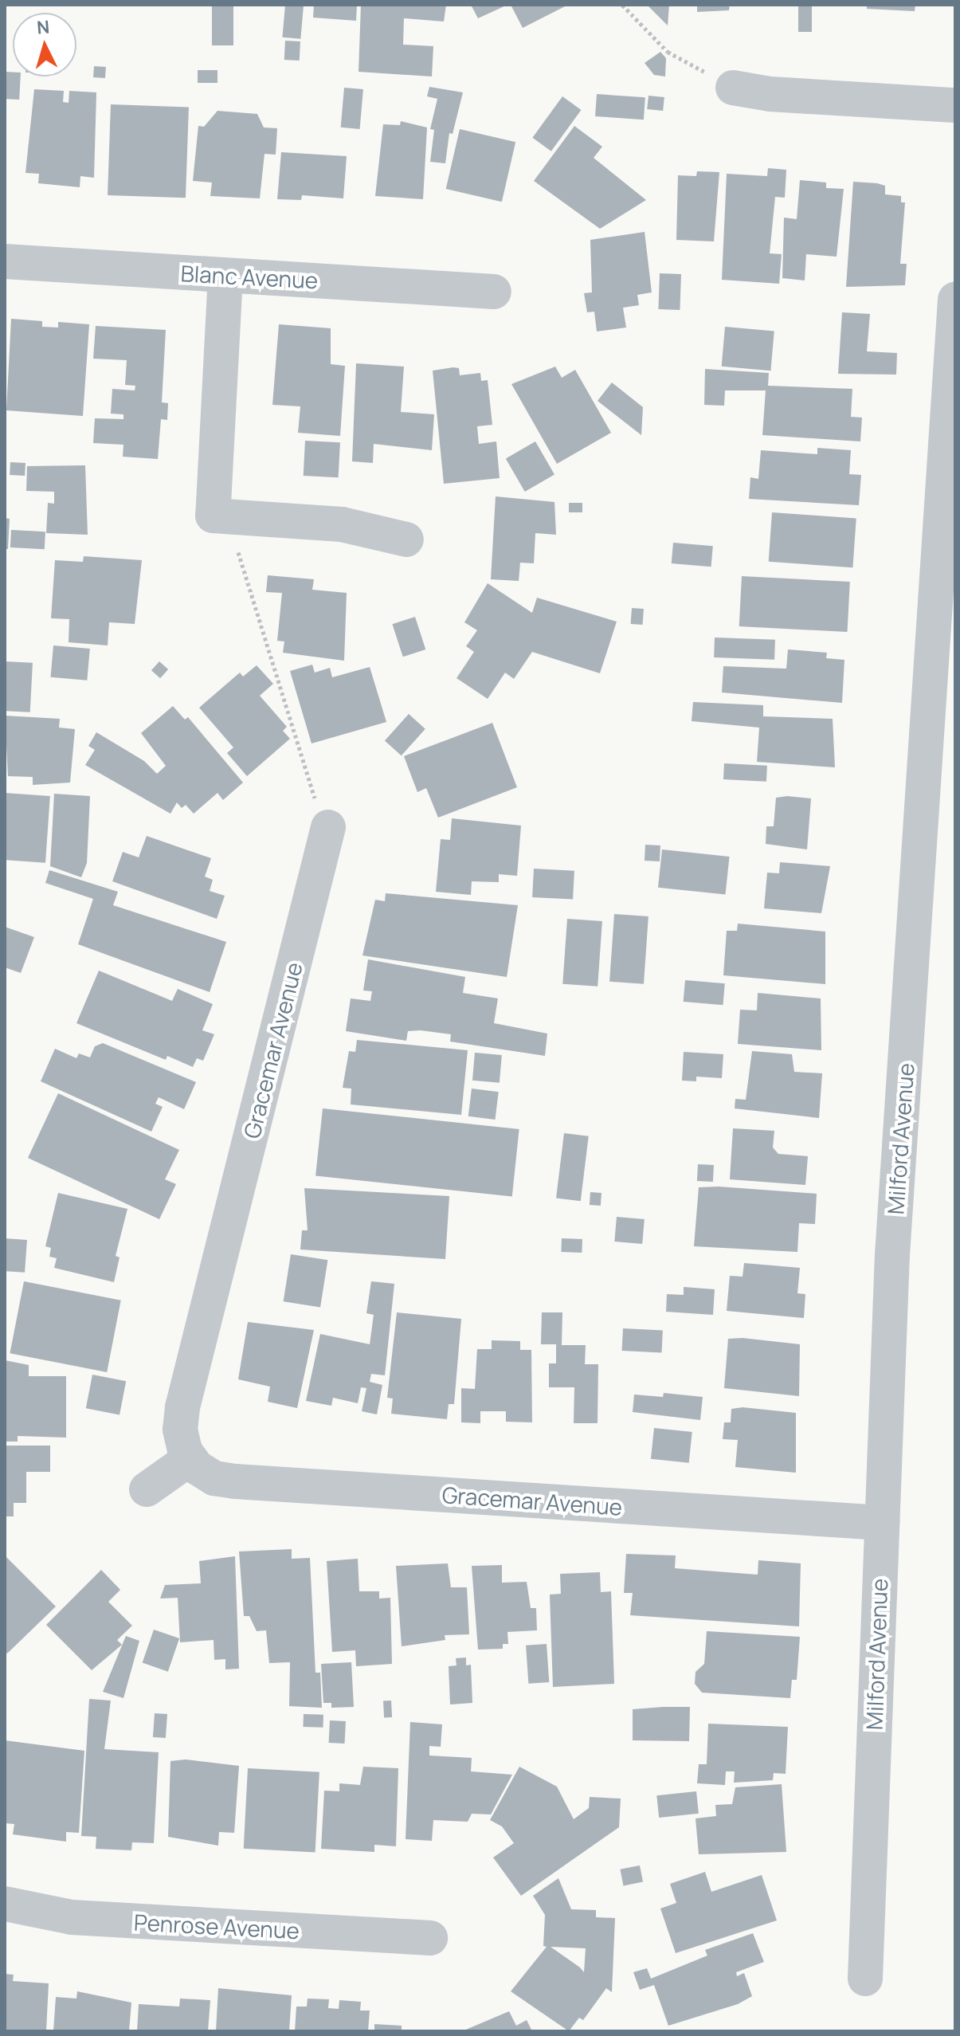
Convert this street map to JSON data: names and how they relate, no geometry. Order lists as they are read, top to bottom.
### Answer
{
  "streets": {
    "street": [
      "Blanc Avenue",
      "Gracemar Avenue",
      "Milford Avenue",
      "Penrose Avenue"
    ]
  },
  "crossings": [
    ["Gracemar Avenue", "Milford Avenue"]
  ],
  "north": "top"
}
